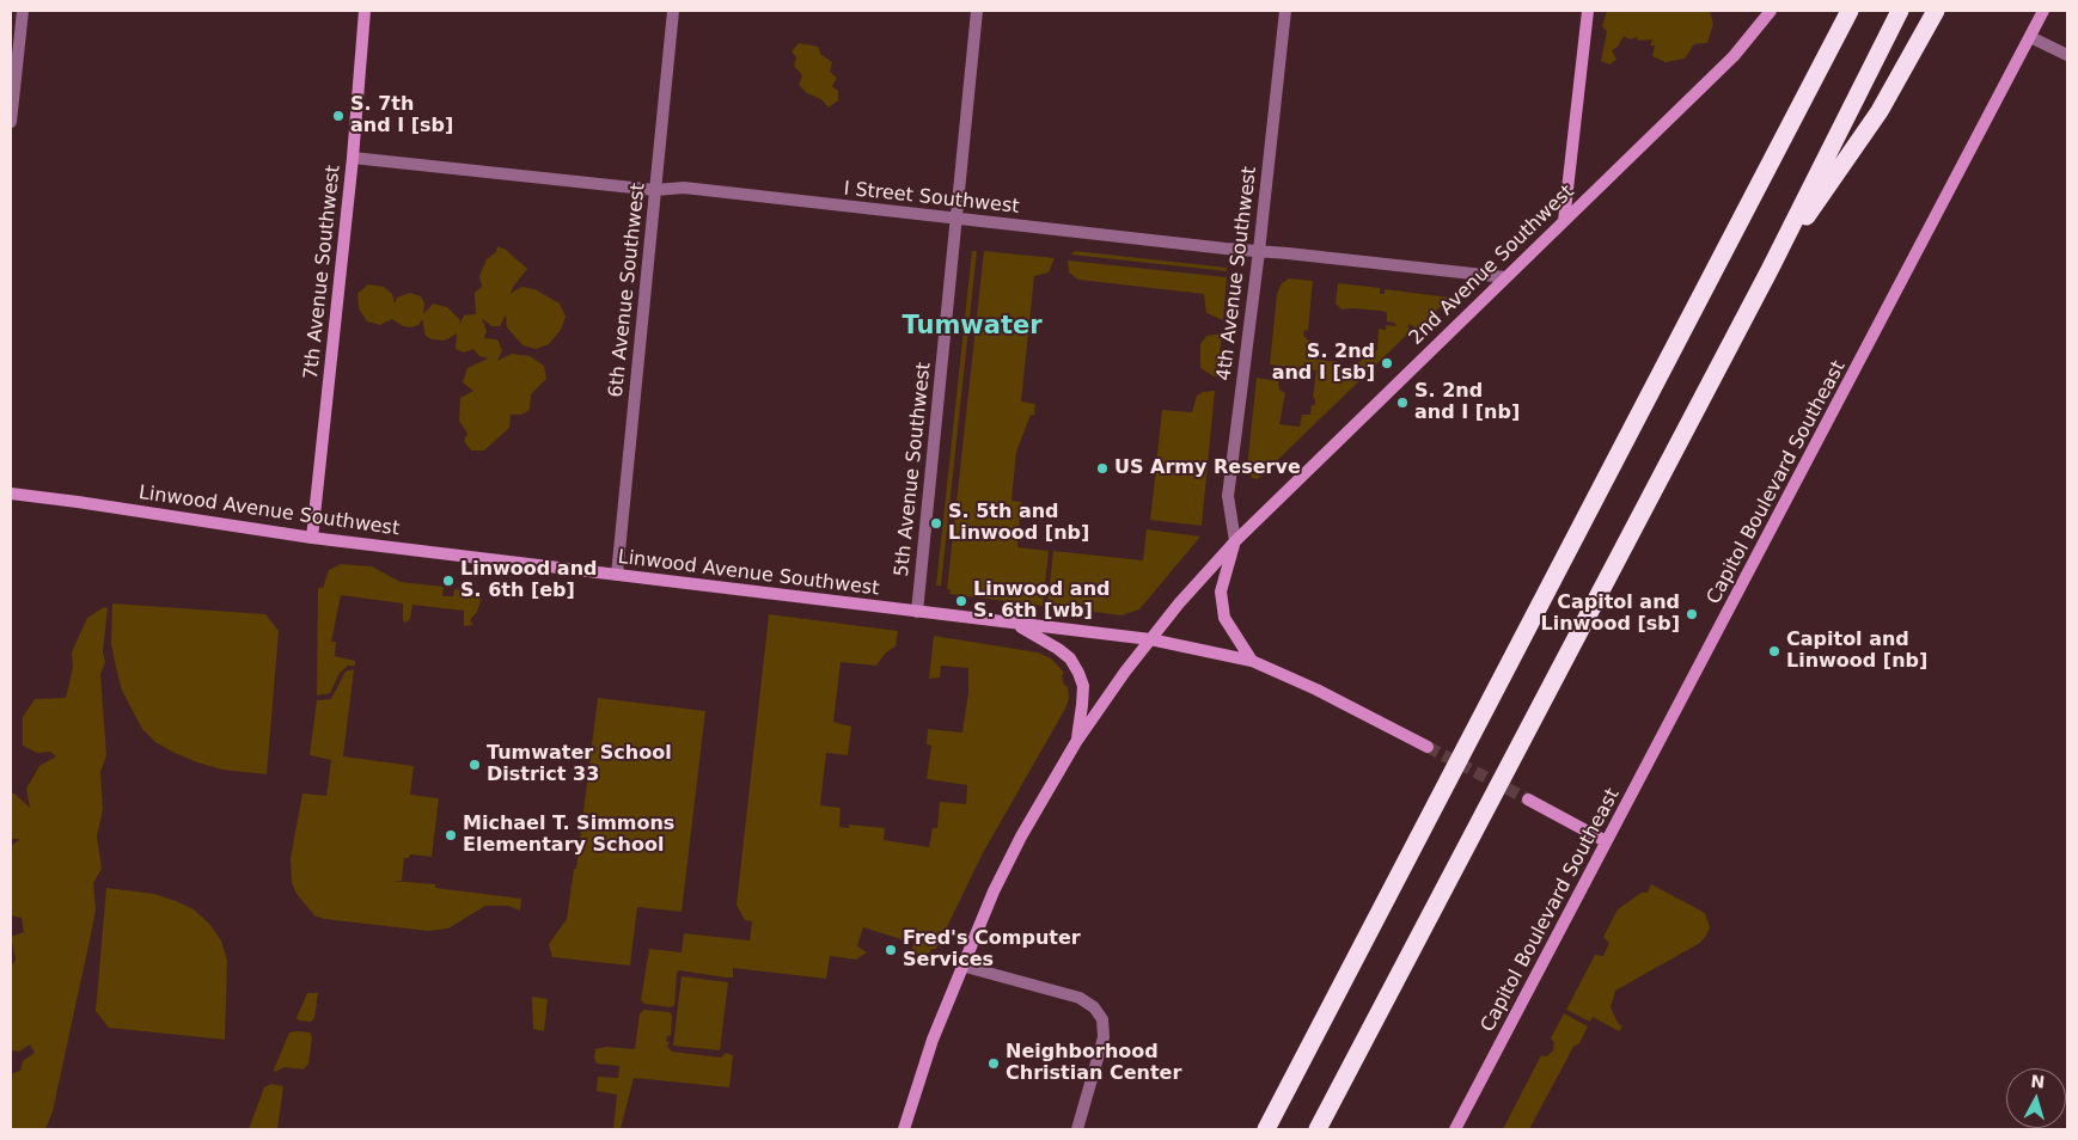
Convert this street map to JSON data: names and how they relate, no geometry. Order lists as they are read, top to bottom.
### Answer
{
  "streets": {
    "street": [
      "I Street Southwest",
      "2nd Avenue Southwest",
      "7th Avenue Southwest",
      "4th Avenue Southwest",
      "6th Avenue Southwest",
      "5th Avenue Southwest",
      "Capitol Boulevard Southeast",
      "Linwood Avenue Southwest"
    ]
  },
  "crossings": [
    ["I Street Southwest", "2nd Avenue Southwest"],
    ["I Street Southwest", "7th Avenue Southwest"],
    ["I Street Southwest", "4th Avenue Southwest"],
    ["I Street Southwest", "6th Avenue Southwest"],
    ["I Street Southwest", "5th Avenue Southwest"],
    ["2nd Avenue Southwest", "4th Avenue Southwest"],
    ["2nd Avenue Southwest", "Linwood Avenue Southwest"],
    ["7th Avenue Southwest", "Linwood Avenue Southwest"],
    ["6th Avenue Southwest", "Linwood Avenue Southwest"],
    ["5th Avenue Southwest", "Linwood Avenue Southwest"]
  ],
  "districts": ["Tumwater"],
  "places": [
    "S. 7th and I [sb]",
    "S. 2nd and I [sb]",
    "S. 2nd and I [nb]",
    "US Army Reserve",
    "S. 5th and Linwood [nb]",
    "Linwood and S. 6th [eb]",
    "Linwood and S. 6th [wb]",
    "Capitol and Linwood [sb]",
    "Capitol and Linwood [nb]",
    "Tumwater School District 33",
    "Michael T. Simmons Elementary School",
    "Fred's Computer Services",
    "Neighborhood Christian Center"
  ],
  "north": "top"
}
